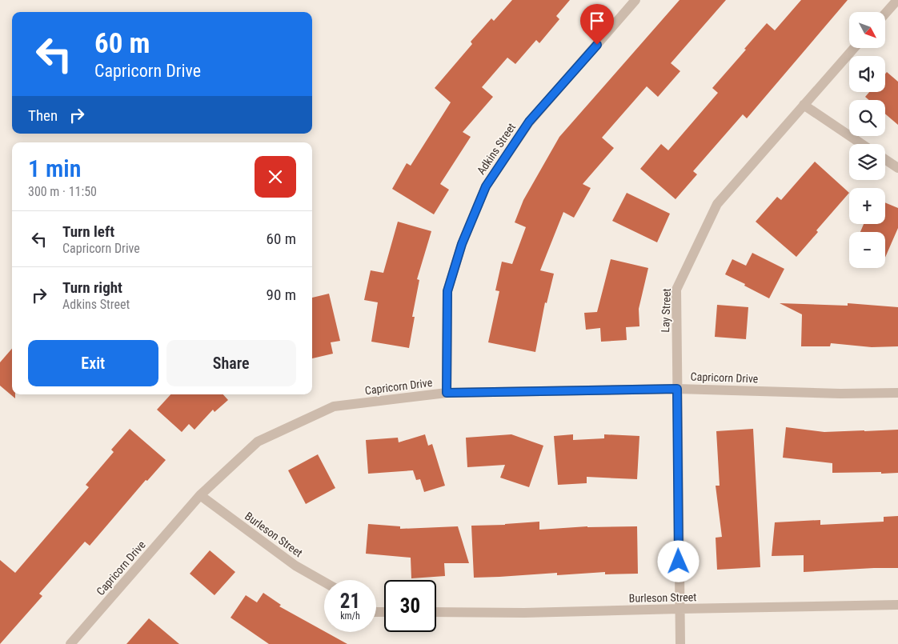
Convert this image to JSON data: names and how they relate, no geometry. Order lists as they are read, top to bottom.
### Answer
{
  "streets": {
    "street": [
      "Adkins Street",
      "Lay Street",
      "Capricorn Drive",
      "Burleson Street"
    ]
  },
  "crossings": [
    ["Adkins Street", "Capricorn Drive"],
    ["Lay Street", "Capricorn Drive"],
    ["Lay Street", "Burleson Street"],
    ["Capricorn Drive", "Burleson Street"]
  ],
  "north": "bottom right",
  "page": {
    "map_buttons": ["+", "−"],
    "turn": ["60 m", "Capricorn Drive"],
    "then": "Then",
    "heading": ["1 min", "300 m · 11:50"],
    "list": [
      {
        "name": "Turn left",
        "note": "Capricorn Drive",
        "value": "60 m"
      },
      {
        "name": "Turn right",
        "note": "Adkins Street",
        "value": "90 m"
      }
    ],
    "buttons": ["Exit", "Share"],
    "speed": "21 km/h",
    "limit": "30"
  }
}
